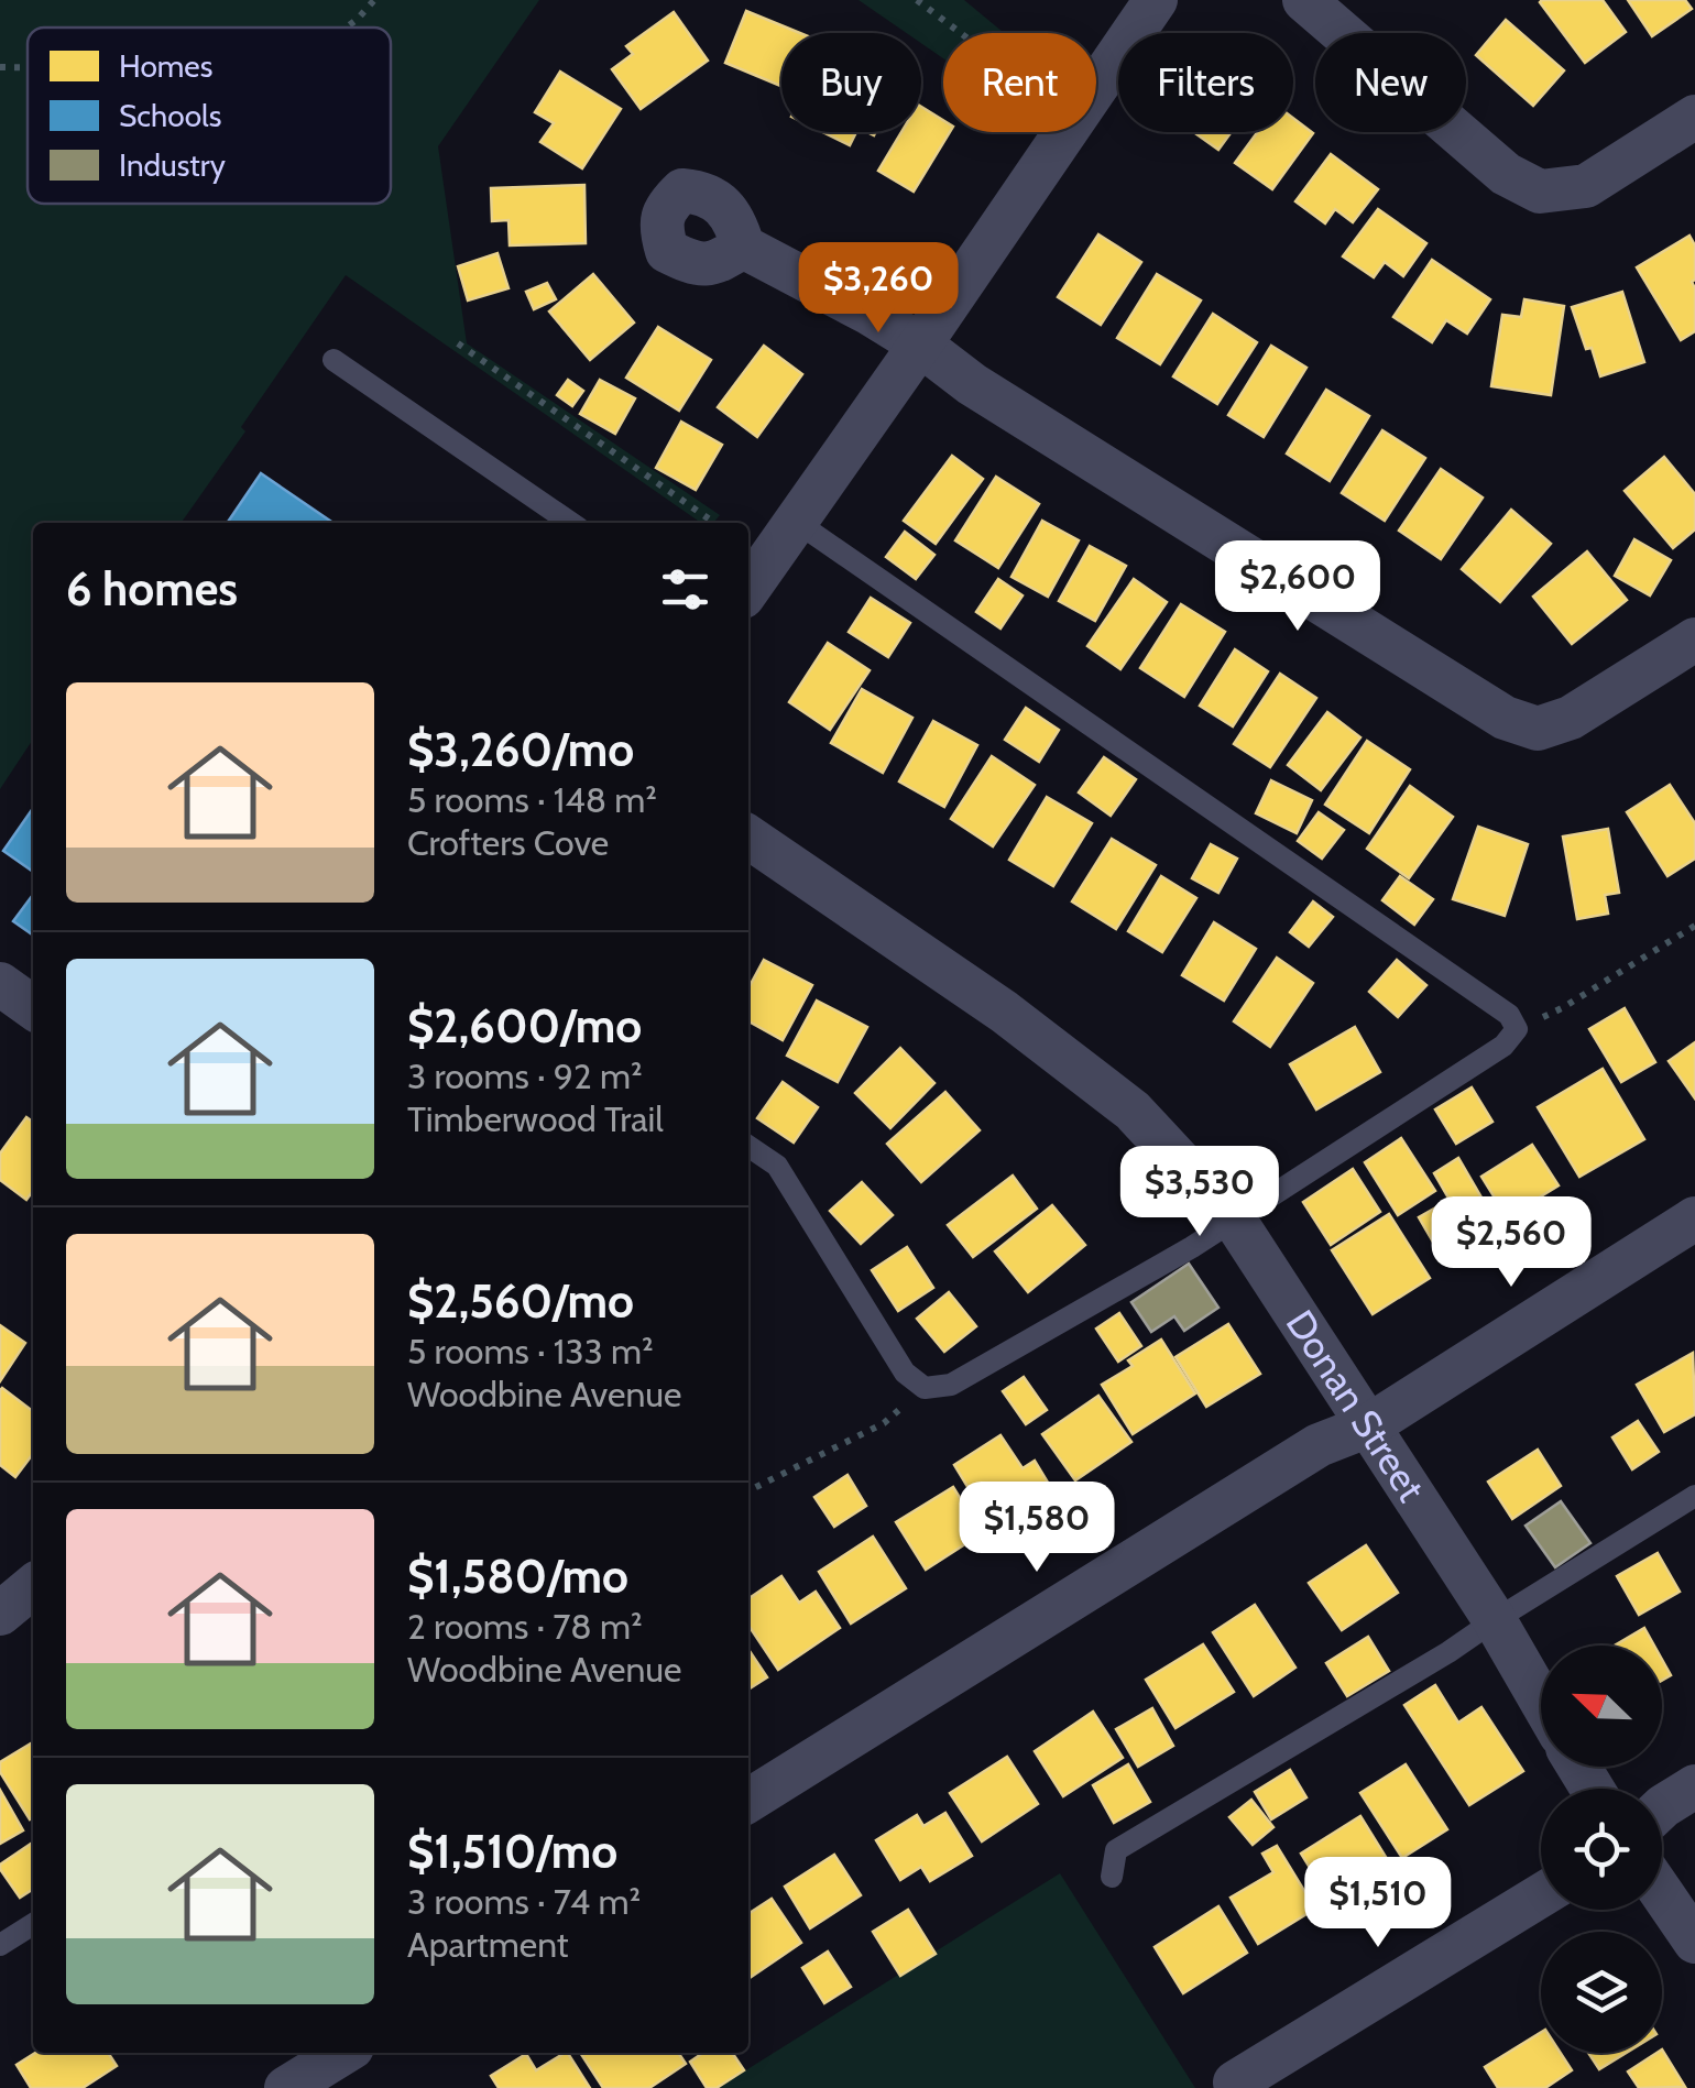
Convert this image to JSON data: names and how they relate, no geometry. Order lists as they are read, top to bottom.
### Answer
{
  "streets": {
    "street": ["Donan Street"]
  },
  "legend": ["Homes", "Schools", "Industry"],
  "north": "top left",
  "page": {
    "chip": [
      "Buy",
      "Rent",
      "Filters",
      "New"
    ],
    "price": [
      "$3,260",
      "$2,600",
      "$3,530",
      "$2,560",
      "$1,580",
      "$1,510"
    ],
    "heading": "6 homes",
    "list": [
      {
        "name": "$3,260/mo",
        "note": "5 rooms · 148 m² · Crofters Cove"
      },
      {
        "name": "$2,600/mo",
        "note": "3 rooms · 92 m² · Timberwood Trail"
      },
      {
        "name": "$2,560/mo",
        "note": "5 rooms · 133 m² · Woodbine Avenue"
      },
      {
        "name": "$1,580/mo",
        "note": "2 rooms · 78 m² · Woodbine Avenue"
      },
      {
        "name": "$1,510/mo",
        "note": "3 rooms · 74 m² · Apartment"
      }
    ]
  }
}
